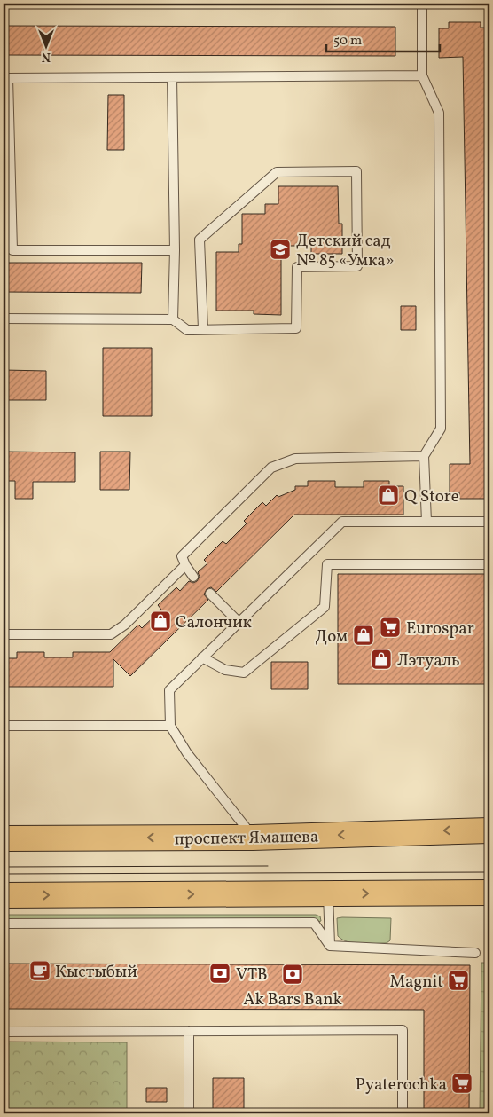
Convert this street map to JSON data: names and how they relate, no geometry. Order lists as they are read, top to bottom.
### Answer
{
  "streets": {
    "main road": ["проспект Ямашева"]
  },
  "places": {
    "school or university": ["Детский сад № 85 «Умка»"],
    "shop": [
      "Q Store",
      "Салончик",
      "Дом",
      "Лэтуаль"
    ],
    "supermarket": ["Eurospar", "Magnit", "Pyaterochka"],
    "cafe": ["Кыстыбый"],
    "bank": ["VTB", "Ak Bars Bank"]
  },
  "scale_bar": "50 m",
  "north": "bottom"
}
